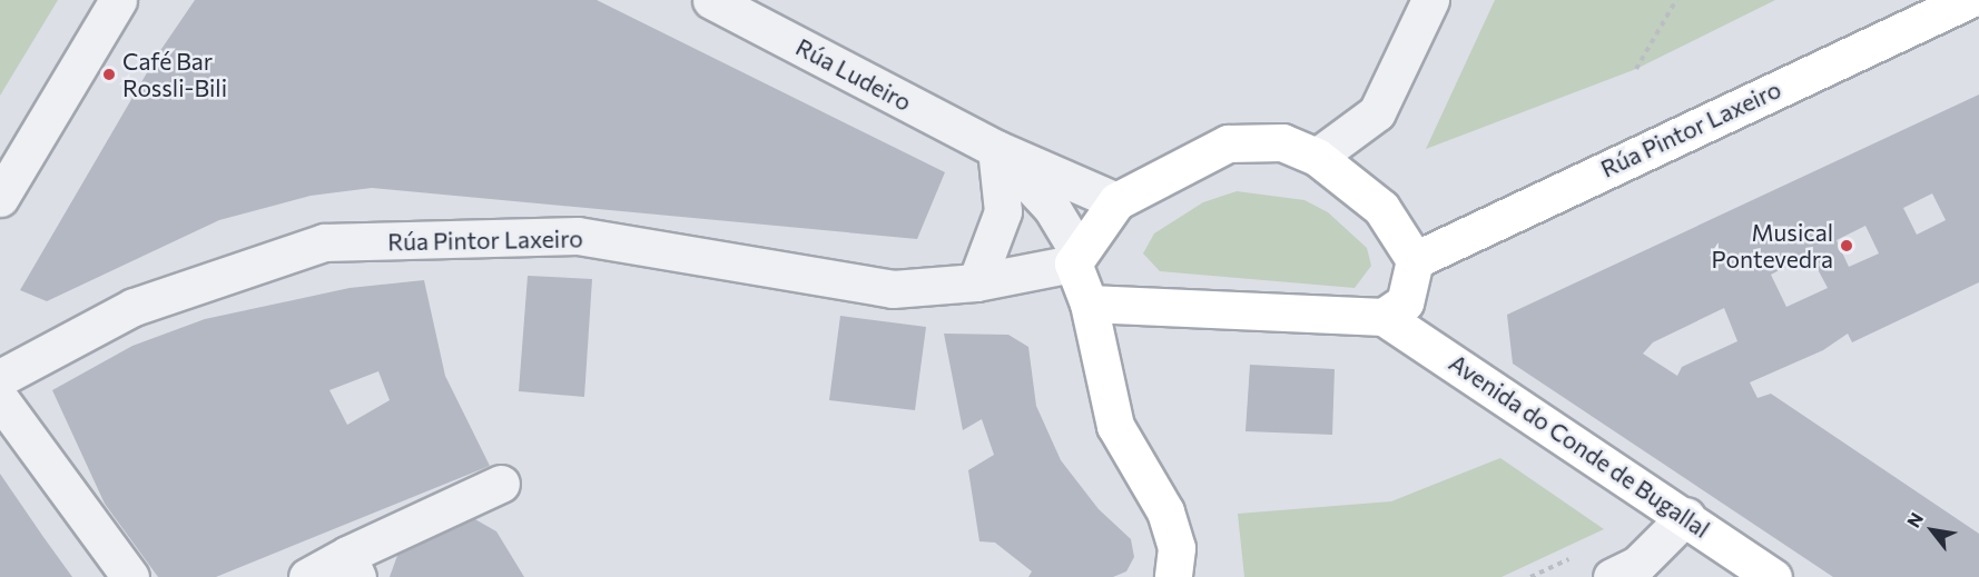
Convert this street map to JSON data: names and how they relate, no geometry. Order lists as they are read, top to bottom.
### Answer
{
  "streets": {
    "main road": ["Rúa Pintor Laxeiro", "Avenida do Conde de Bugallal"],
    "street": ["Rúa Ludeiro"]
  },
  "places": ["Café Bar Rossli-Bili", "Musical Pontevedra"],
  "north": "top left"
}
